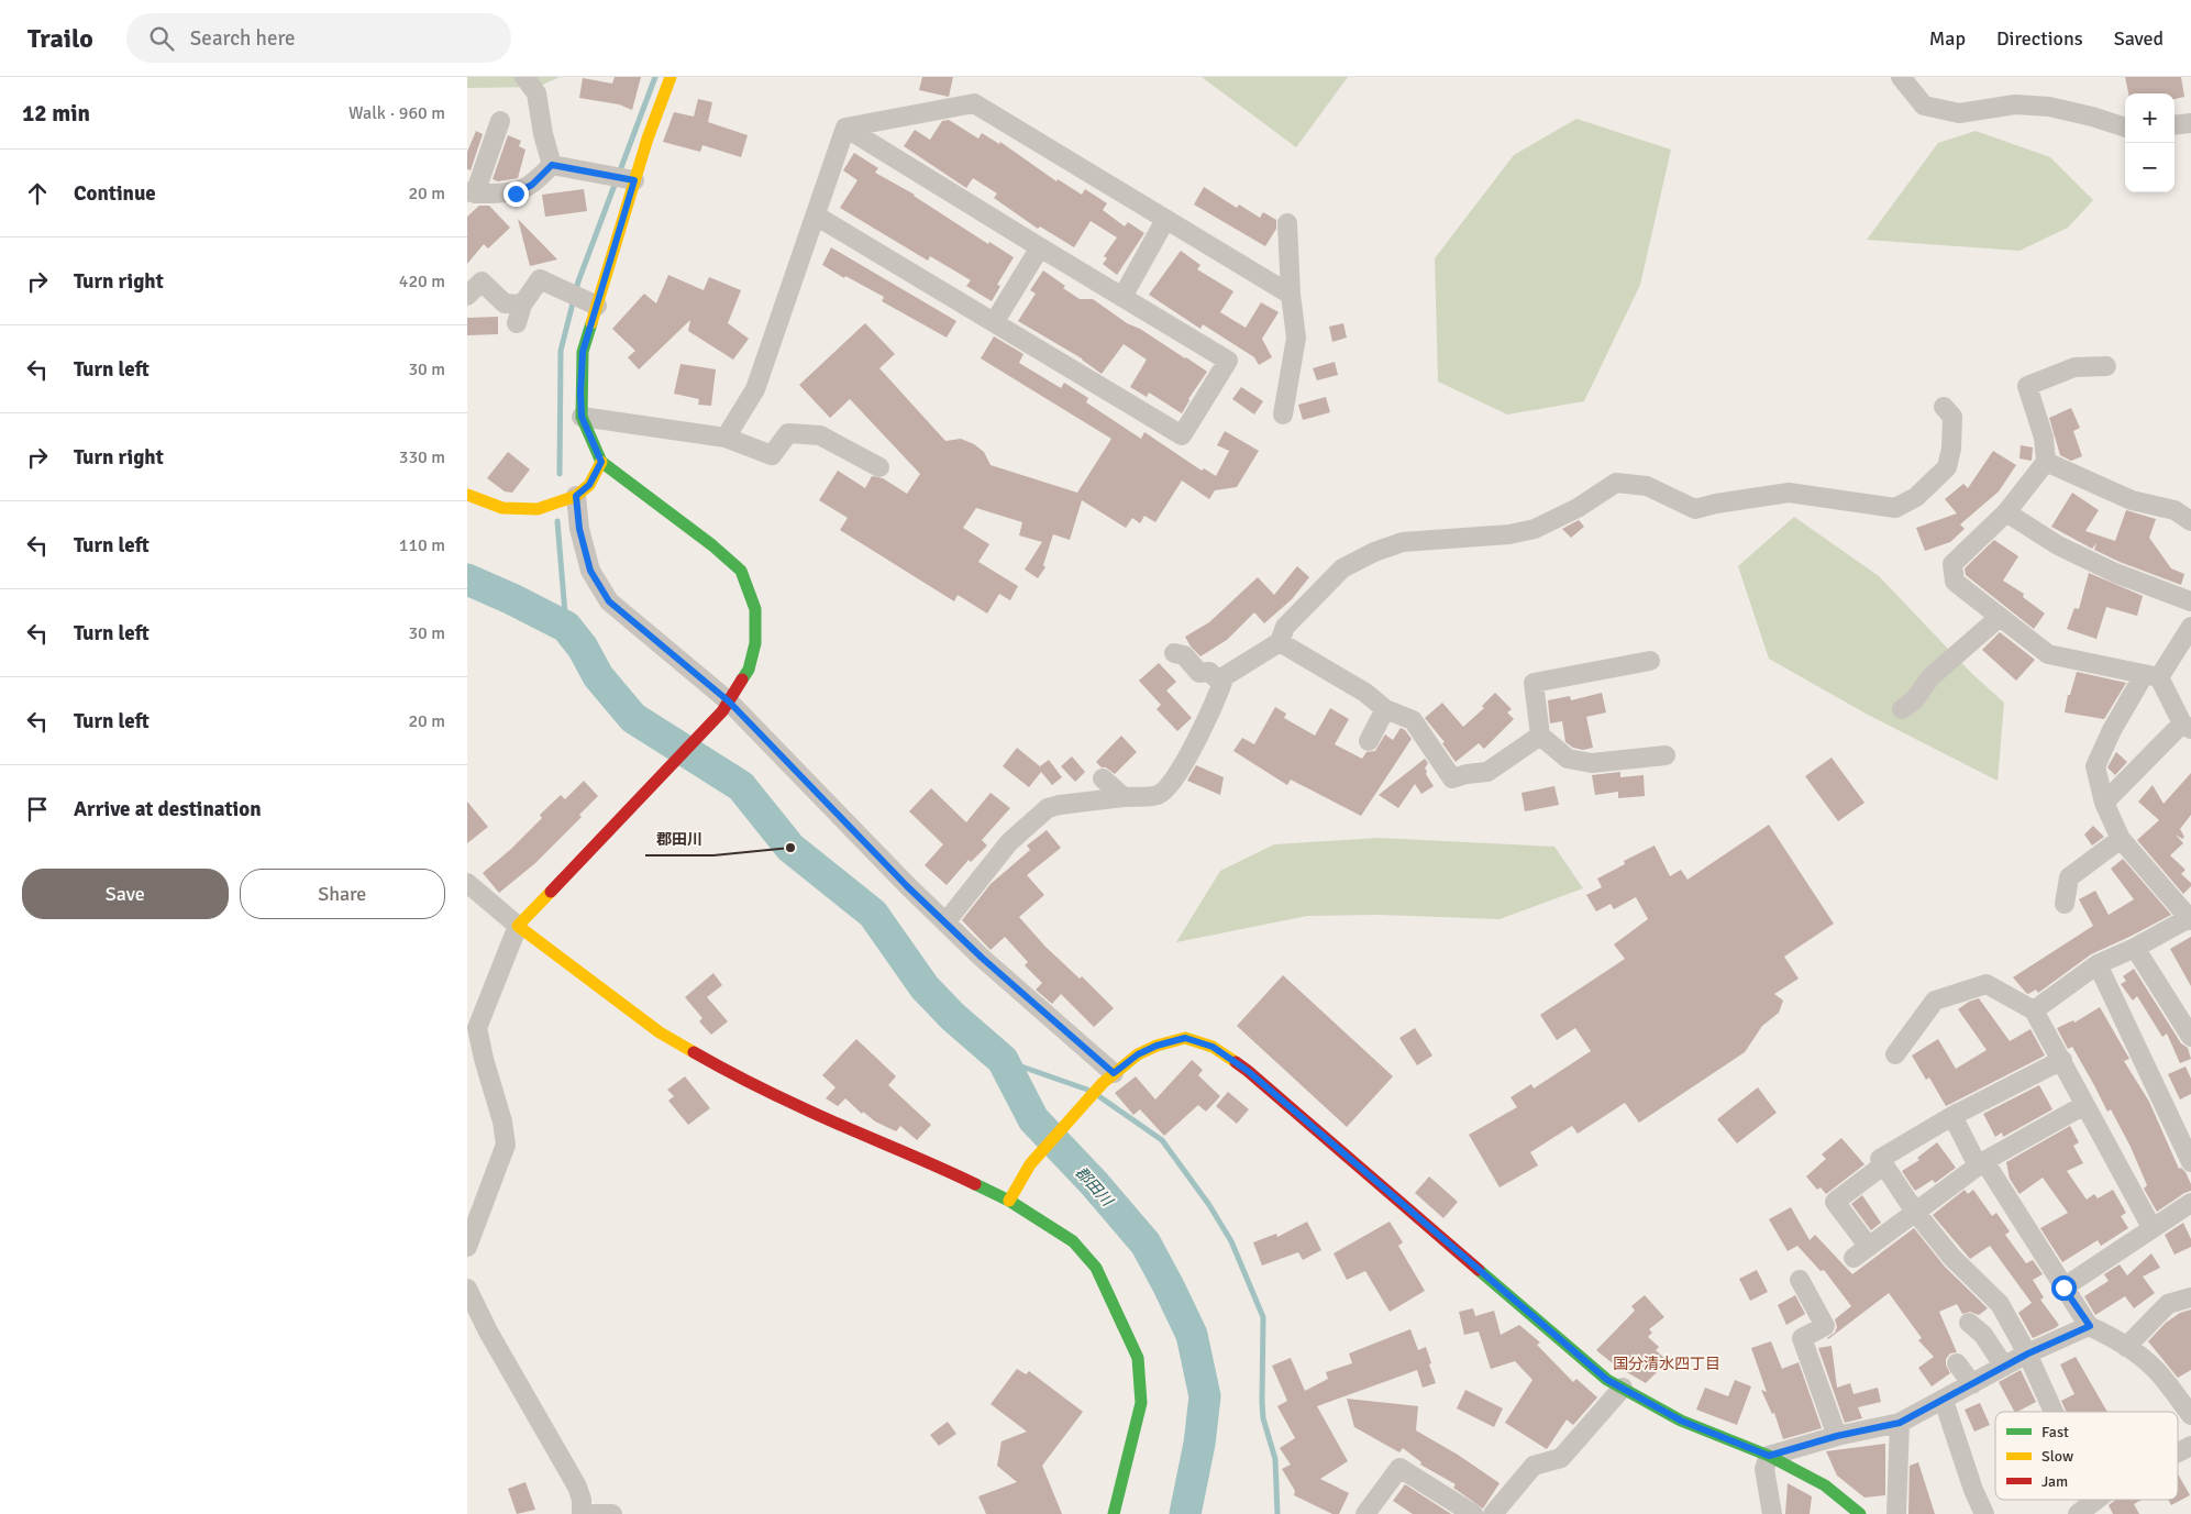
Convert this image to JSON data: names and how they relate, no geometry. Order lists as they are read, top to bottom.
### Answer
{
  "districts": ["国分清水四丁目"],
  "water": ["郡田川"],
  "places": ["郡田川"],
  "legend": ["Fast", "Slow", "Jam"],
  "page": {
    "header": "Trailo",
    "search": "Search here",
    "nav": ["Map", "Directions", "Saved"],
    "heading": ["12 min", "Walk · 960 m"],
    "map_buttons": ["+", "−"],
    "list": [
      ["Continue", "20 m"],
      ["Turn right", "420 m"],
      ["Turn left", "30 m"],
      ["Turn right", "330 m"],
      ["Turn left", "110 m"],
      ["Turn left", "30 m"],
      ["Turn left", "20 m"],
      "Arrive at destination"
    ],
    "buttons": ["Save", "Share"]
  }
}
